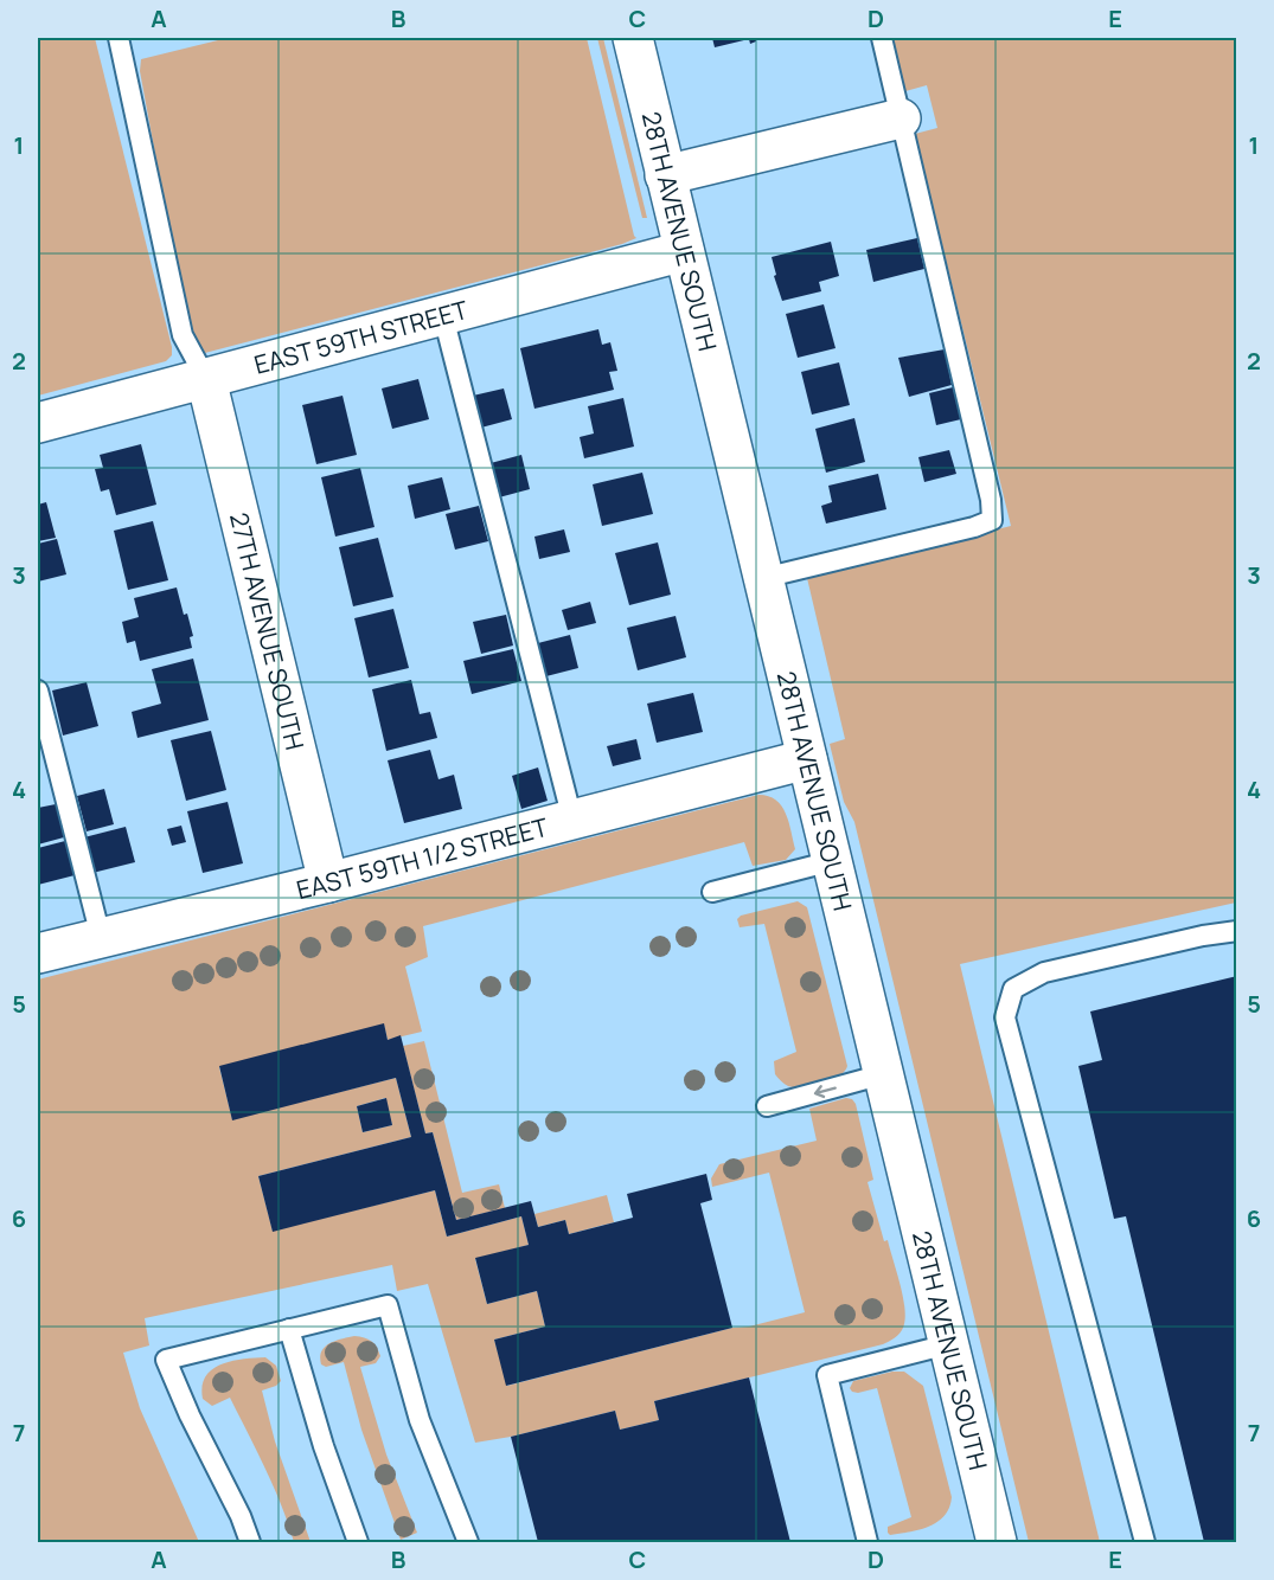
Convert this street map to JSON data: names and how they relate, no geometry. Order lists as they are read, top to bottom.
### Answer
{
  "streets": {
    "street": [
      "28TH AVENUE SOUTH",
      "EAST 59TH STREET",
      "27TH AVENUE SOUTH",
      "EAST 59TH 1/2 STREET"
    ]
  },
  "crossings": [
    ["28TH AVENUE SOUTH", "EAST 59TH STREET"],
    ["28TH AVENUE SOUTH", "EAST 59TH 1/2 STREET"],
    ["EAST 59TH STREET", "27TH AVENUE SOUTH"],
    ["27TH AVENUE SOUTH", "EAST 59TH 1/2 STREET"]
  ],
  "grid": {
    "columns": [
      "A",
      "B",
      "C",
      "D",
      "E"
    ],
    "rows": [
      "1",
      "2",
      "3",
      "4",
      "5",
      "6",
      "7"
    ]
  }
}
